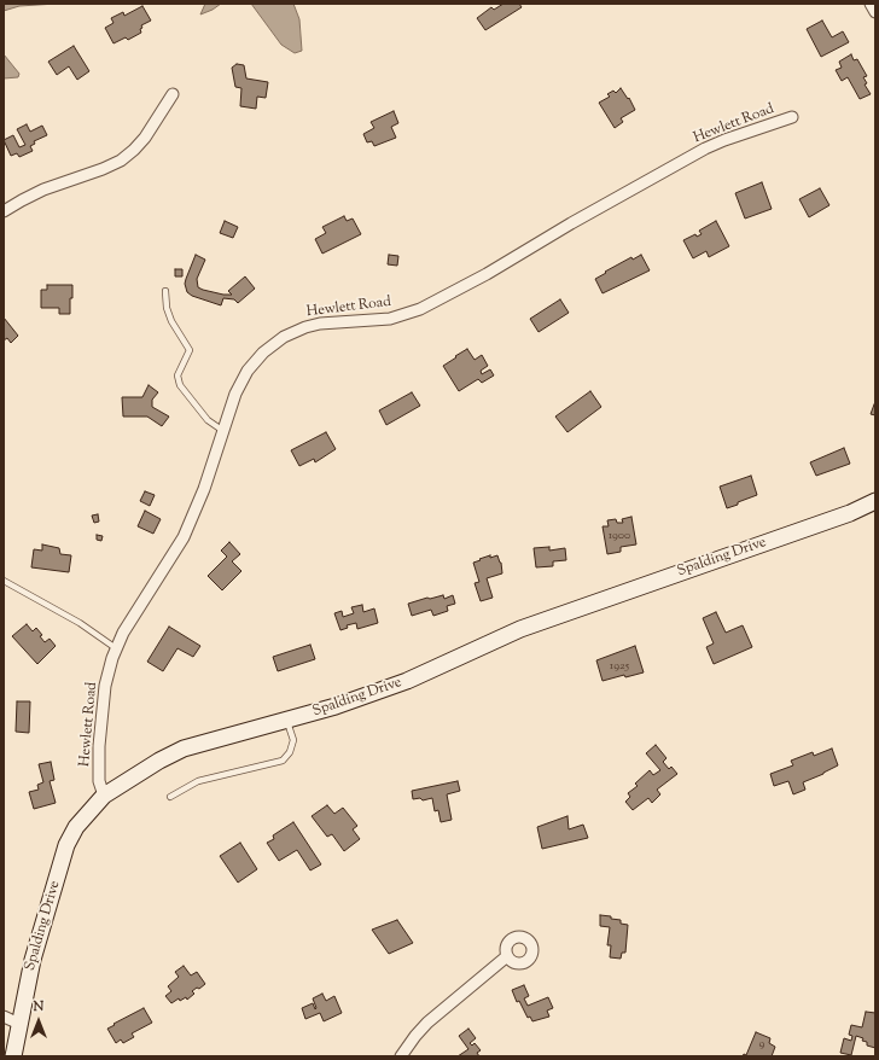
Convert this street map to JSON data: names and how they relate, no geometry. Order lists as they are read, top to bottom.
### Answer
{
  "streets": {
    "street": ["Hewlett Road", "Spalding Drive"]
  },
  "crossings": [
    ["Hewlett Road", "Spalding Drive"]
  ],
  "house_numbers": ["1900", "1925", "9"],
  "north": "top"
}
